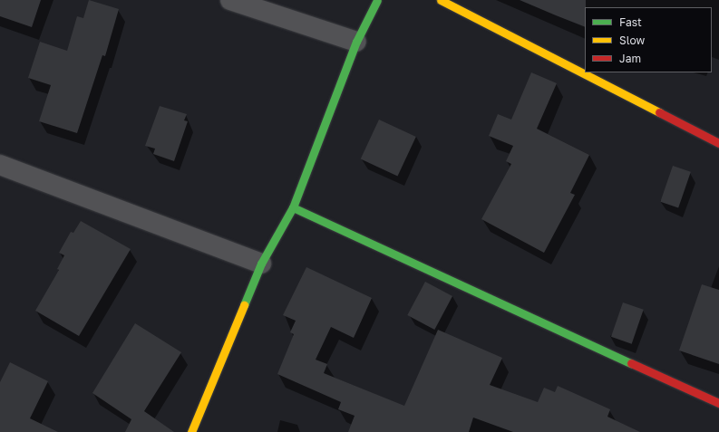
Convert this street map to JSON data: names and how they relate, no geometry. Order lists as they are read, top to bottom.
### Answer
{
  "legend": ["Fast", "Slow", "Jam"]
}
